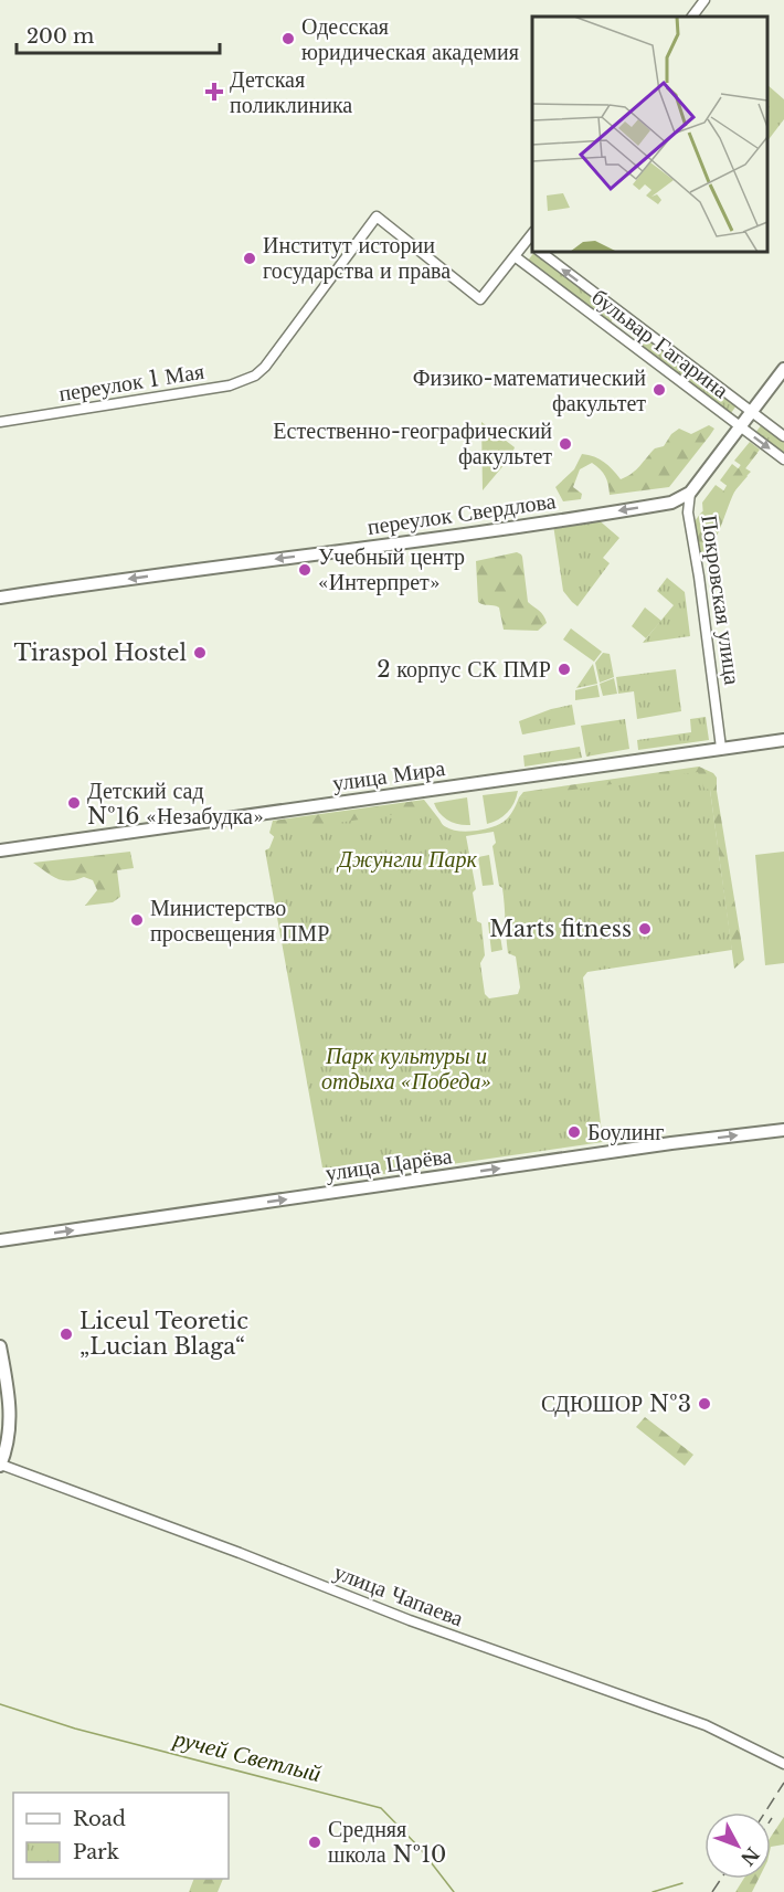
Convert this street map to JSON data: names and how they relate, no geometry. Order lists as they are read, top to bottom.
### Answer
{
  "streets": {
    "main road": [
      "переулок Свердлова",
      "Покровская улица",
      "улица Мира",
      "улица Царёва"
    ],
    "street": ["бульвар Гагарина", "переулок 1 Мая", "улица Чапаева"]
  },
  "crossings": [
    ["бульвар Гагарина", "переулок 1 Мая"],
    ["бульвар Гагарина", "Покровская улица"],
    ["переулок Свердлова", "Покровская улица"],
    ["Покровская улица", "улица Мира"]
  ],
  "one_way": ["переулок Свердлова", "улица Царёва"],
  "water": ["ручей Светлый"],
  "parks": ["Джунгли Парк", "Парк культуры и отдыха «Победа»"],
  "places": {
    "other": [
      "Одесская юридическая академия",
      "Институт истории государства и права",
      "Физико-математический факультет",
      "Естественно-географический факультет",
      "Учебный центр «Интерпрет»",
      "Tiraspol Hostel",
      "2 корпус СК ПМР",
      "Детский сад №16 «Незабудка»",
      "Министерство просвещения ПМР",
      "Marts fitness",
      "Боулинг",
      "Liceul Teoretic „Lucian Blaga“",
      "СДЮШОР №3",
      "Средняя школа №10"
    ],
    "health": ["Детская поликлиника"]
  },
  "legend": ["Road", "Park"],
  "scale_bar": "200 m",
  "north": "bottom right"
}
